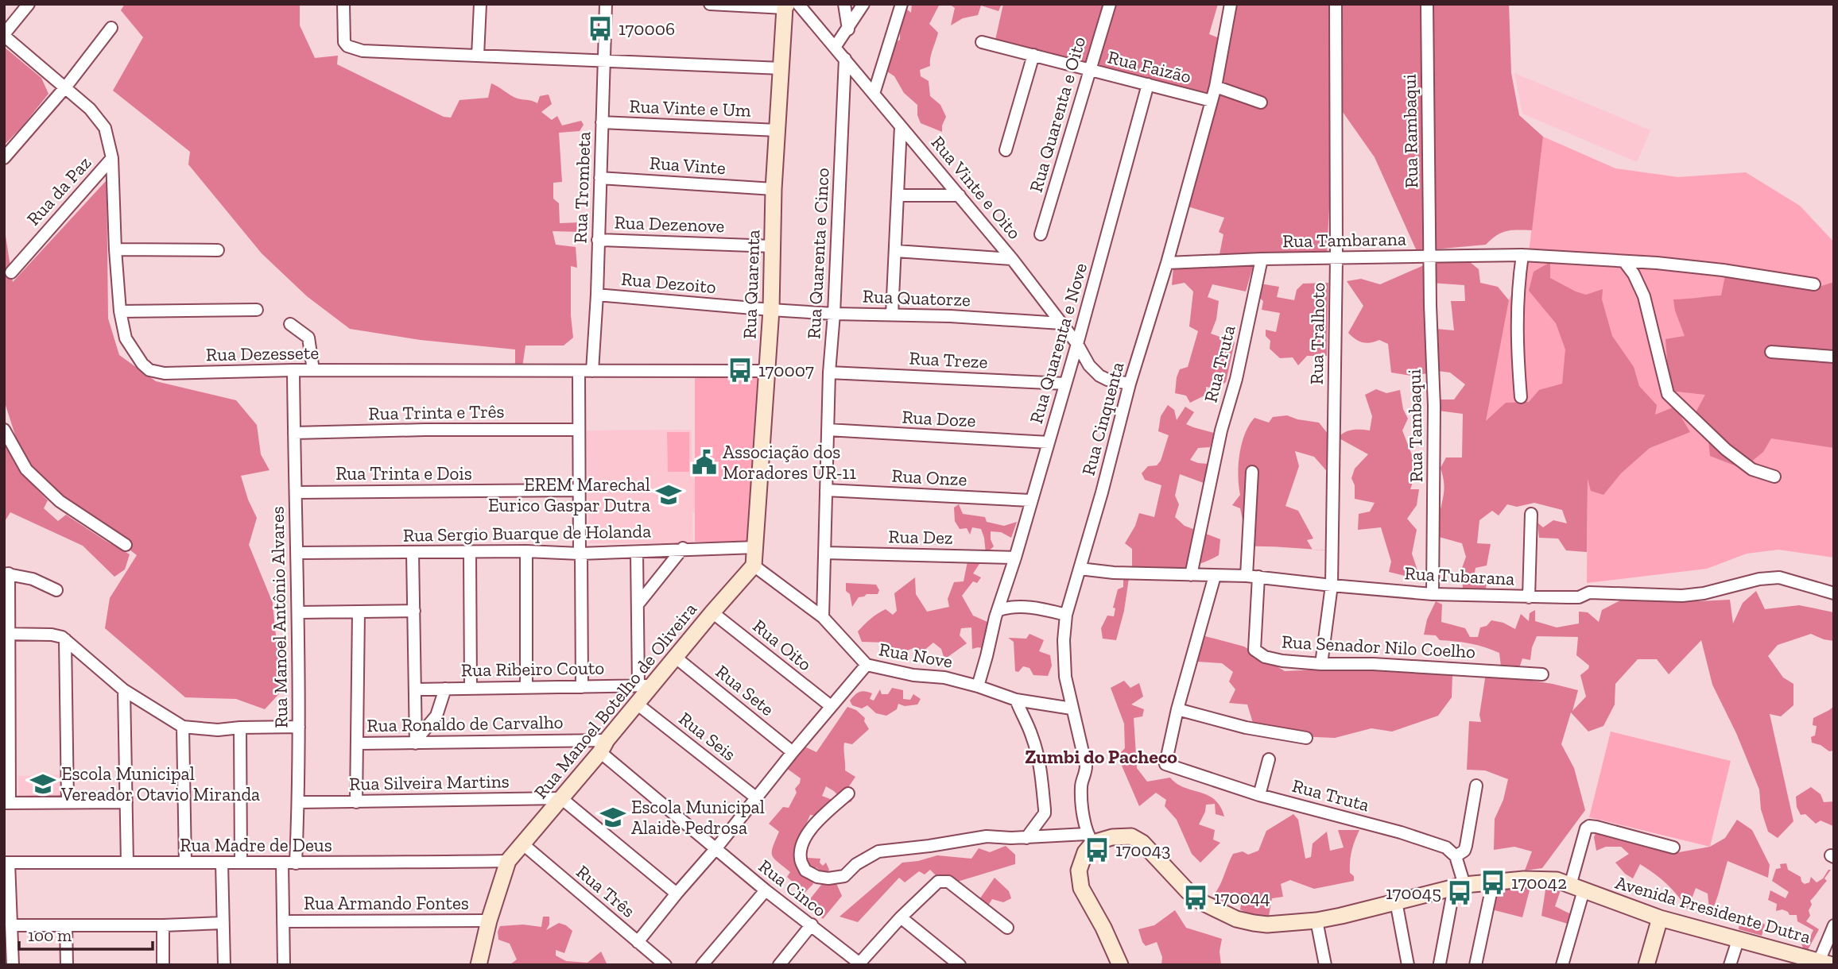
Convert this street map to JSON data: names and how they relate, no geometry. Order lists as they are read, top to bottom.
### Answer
{
  "streets": {
    "street": [
      "Rua Faizão",
      "Rua Vinte e Um",
      "Rua Quarenta e Oito",
      "Rua Rambaqui",
      "Rua Vinte",
      "Rua Trombeta",
      "Rua Vinte e Oito",
      "Rua da Paz",
      "Rua Dezenove",
      "Rua Tambarana",
      "Rua Quarenta e Cinco",
      "Rua Dezoito",
      "Rua Quarenta",
      "Rua Quatorze",
      "Rua Tralhoto",
      "Rua Quarenta e Nove",
      "Rua Dezessete",
      "Rua Treze",
      "Rua Truta",
      "Rua Trinta e Três",
      "Rua Doze",
      "Rua Cinquenta",
      "Rua Tambaqui",
      "Rua Trinta e Dois",
      "Rua Onze",
      "Rua Sergio Buarque de Holanda",
      "Rua Dez",
      "Rua Tubarana",
      "Rua Manoel Antônio Alvares",
      "Rua Oito",
      "Rua Senador Nilo Coelho",
      "Rua Nove",
      "Rua Ribeiro Couto",
      "Rua Sete",
      "Rua Manoel Botelho de Oliveira",
      "Rua Ronaldo de Carvalho",
      "Rua Seis",
      "Rua Silveira Martins",
      "Rua Madre de Deus",
      "Rua Cinco",
      "Rua Três",
      "Rua Armando Fontes",
      "Avenida Presidente Dutra"
    ]
  },
  "crossings": [
    ["Rua Faizão", "Rua Quarenta e Oito"],
    ["Rua Faizão", "Rua Quarenta e Nove"],
    ["Rua Faizão", "Rua Cinquenta"],
    ["Rua Vinte e Um", "Rua Trombeta"],
    ["Rua Vinte e Um", "Rua Quarenta"],
    ["Rua Rambaqui", "Rua Tambarana"],
    ["Rua Rambaqui", "Rua Tambaqui"],
    ["Rua Vinte", "Rua Trombeta"],
    ["Rua Vinte", "Rua Quarenta"],
    ["Rua Trombeta", "Rua Dezenove"],
    ["Rua Trombeta", "Rua Dezoito"],
    ["Rua Trombeta", "Rua Dezessete"],
    ["Rua Vinte e Oito", "Rua Quarenta e Cinco"],
    ["Rua Vinte e Oito", "Rua Quarenta"],
    ["Rua Vinte e Oito", "Rua Quatorze"],
    ["Rua Vinte e Oito", "Rua Quarenta e Nove"],
    ["Rua Vinte e Oito", "Rua Cinquenta"],
    ["Rua da Paz", "Rua Dezessete"],
    ["Rua Dezenove", "Rua Quarenta"],
    ["Rua Tambarana", "Rua Tralhoto"],
    ["Rua Tambarana", "Rua Truta"],
    ["Rua Tambarana", "Rua Cinquenta"],
    ["Rua Tambarana", "Rua Tambaqui"],
    ["Rua Quarenta e Cinco", "Rua Quatorze"],
    ["Rua Quarenta e Cinco", "Rua Treze"],
    ["Rua Quarenta e Cinco", "Rua Doze"],
    ["Rua Quarenta e Cinco", "Rua Onze"],
    ["Rua Quarenta e Cinco", "Rua Dez"],
    ["Rua Quarenta e Cinco", "Rua Nove"],
    ["Rua Dezoito", "Rua Quarenta"],
    ["Rua Dezoito", "Rua Quatorze"],
    ["Rua Quarenta", "Rua Quatorze"],
    ["Rua Quarenta", "Rua Dezessete"],
    ["Rua Quarenta", "Rua Sergio Buarque de Holanda"],
    ["Rua Quarenta", "Rua Nove"],
    ["Rua Quarenta", "Rua Manoel Botelho de Oliveira"],
    ["Rua Tralhoto", "Rua Tubarana"],
    ["Rua Tralhoto", "Rua Senador Nilo Coelho"],
    ["Rua Quarenta e Nove", "Rua Treze"],
    ["Rua Quarenta e Nove", "Rua Doze"],
    ["Rua Quarenta e Nove", "Rua Onze"],
    ["Rua Quarenta e Nove", "Rua Dez"],
    ["Rua Quarenta e Nove", "Rua Nove"],
    ["Rua Dezessete", "Rua Manoel Antônio Alvares"],
    ["Rua Truta", "Rua Tubarana"],
    ["Rua Trinta e Três", "Rua Manoel Antônio Alvares"],
    ["Rua Cinquenta", "Rua Tubarana"],
    ["Rua Cinquenta", "Rua Nove"],
    ["Rua Cinquenta", "Avenida Presidente Dutra"],
    ["Rua Tambaqui", "Rua Tubarana"],
    ["Rua Trinta e Dois", "Rua Manoel Antônio Alvares"],
    ["Rua Sergio Buarque de Holanda", "Rua Manoel Antônio Alvares"],
    ["Rua Tubarana", "Rua Senador Nilo Coelho"],
    ["Rua Manoel Antônio Alvares", "Rua Silveira Martins"],
    ["Rua Manoel Antônio Alvares", "Rua Madre de Deus"],
    ["Rua Oito", "Rua Manoel Botelho de Oliveira"],
    ["Rua Nove", "Rua Manoel Botelho de Oliveira"],
    ["Rua Ribeiro Couto", "Rua Manoel Botelho de Oliveira"],
    ["Rua Sete", "Rua Manoel Botelho de Oliveira"],
    ["Rua Manoel Botelho de Oliveira", "Rua Ronaldo de Carvalho"],
    ["Rua Manoel Botelho de Oliveira", "Rua Seis"],
    ["Rua Manoel Botelho de Oliveira", "Rua Silveira Martins"],
    ["Rua Manoel Botelho de Oliveira", "Rua Madre de Deus"],
    ["Rua Manoel Botelho de Oliveira", "Rua Cinco"],
    ["Rua Manoel Botelho de Oliveira", "Rua Três"],
    ["Rua Ronaldo de Carvalho", "Rua Cinco"]
  ],
  "districts": ["Zumbi do Pacheco"],
  "places": {
    "bus stop": [
      "170006",
      "170007",
      "170043",
      "170042",
      "170045",
      "170044"
    ],
    "public building": ["Associação dos Moradores UR-11"],
    "school or university": ["EREM Marechal Eurico Gaspar Dutra", "Escola Municipal Vereador Otavio Miranda", "Escola Municipal Alaide Pedrosa"]
  },
  "scale_bar": "100 m"
}
